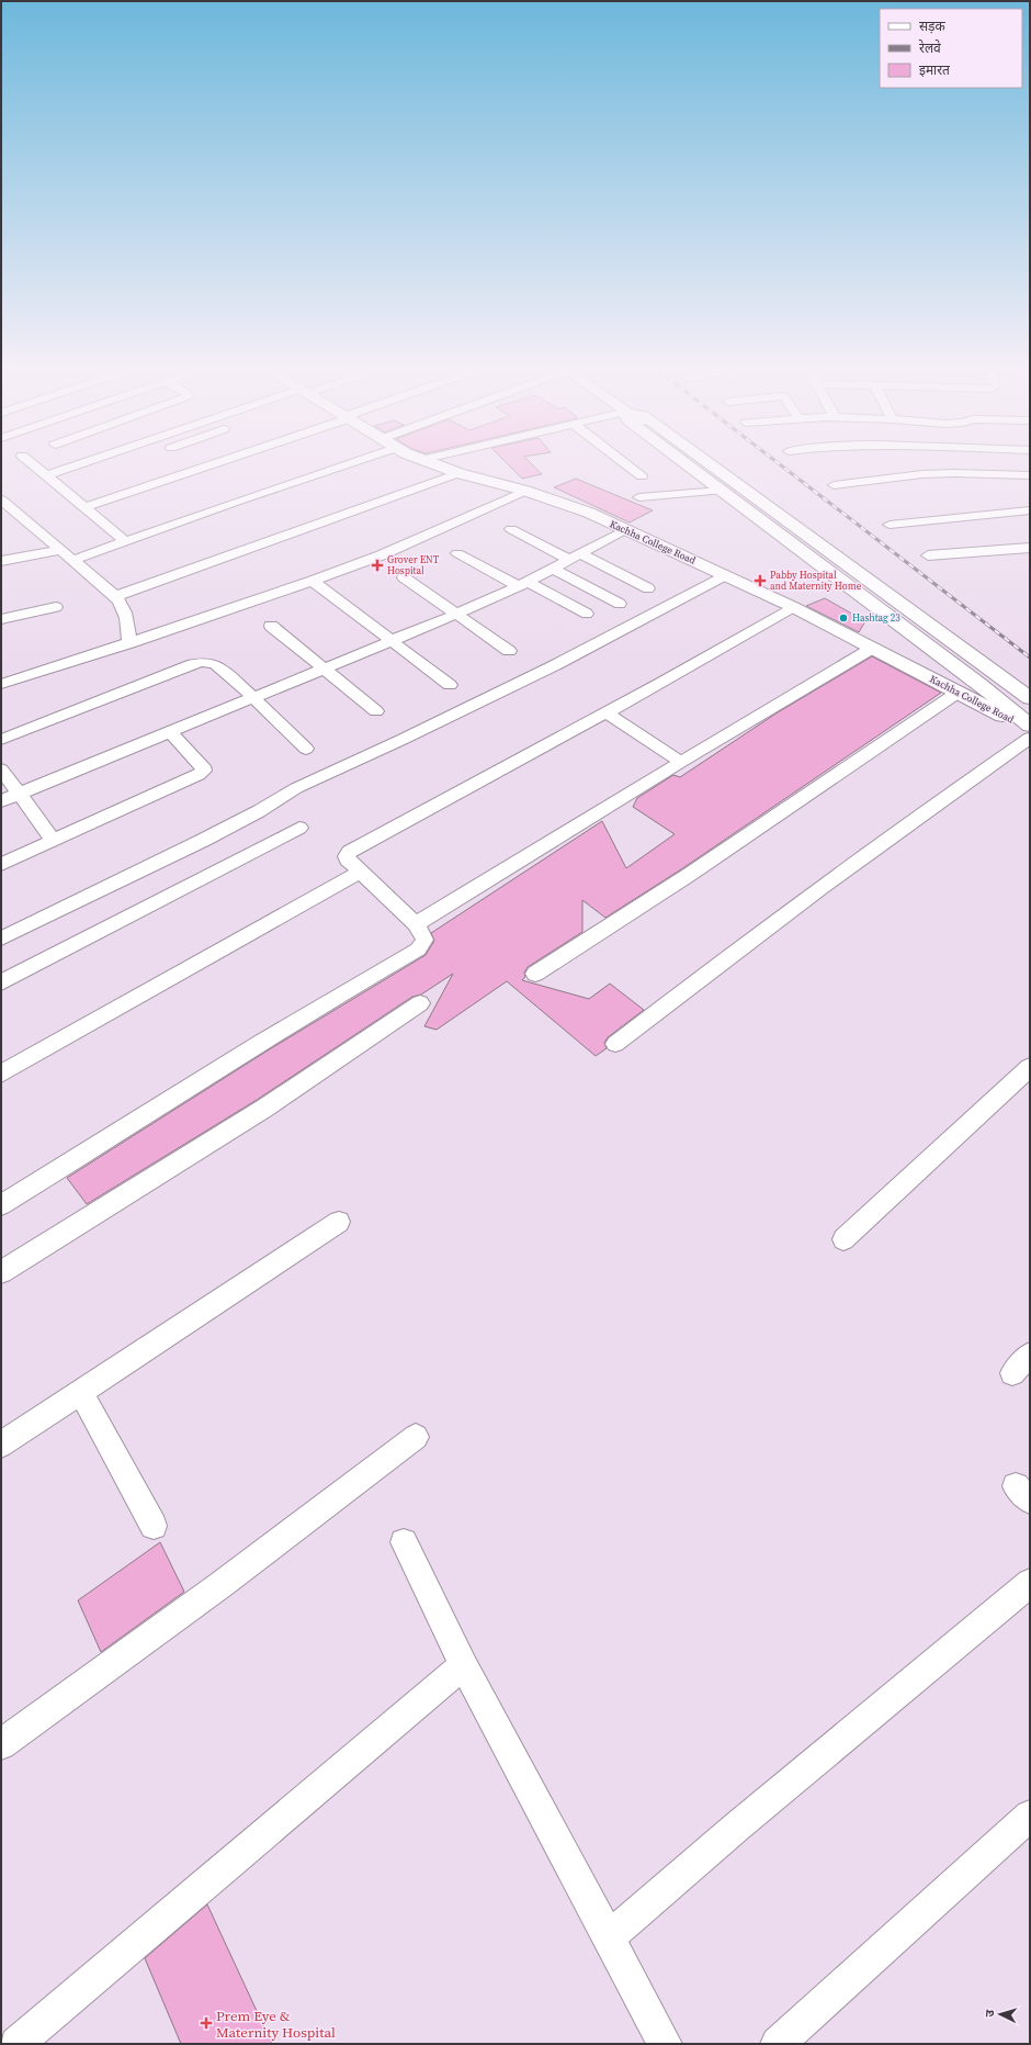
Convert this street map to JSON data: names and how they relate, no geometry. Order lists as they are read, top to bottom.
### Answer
{
  "streets": {
    "street": ["Kachha College Road"]
  },
  "places": {
    "health": ["Grover ENT Hospital", "Pabby Hospital and Maternity Home", "Prem Eye & Maternity Hospital"],
    "other": ["Hashtag 23"]
  },
  "legend": ["सड़क", "रेलवे", "इमारत"],
  "north": "left"
}
